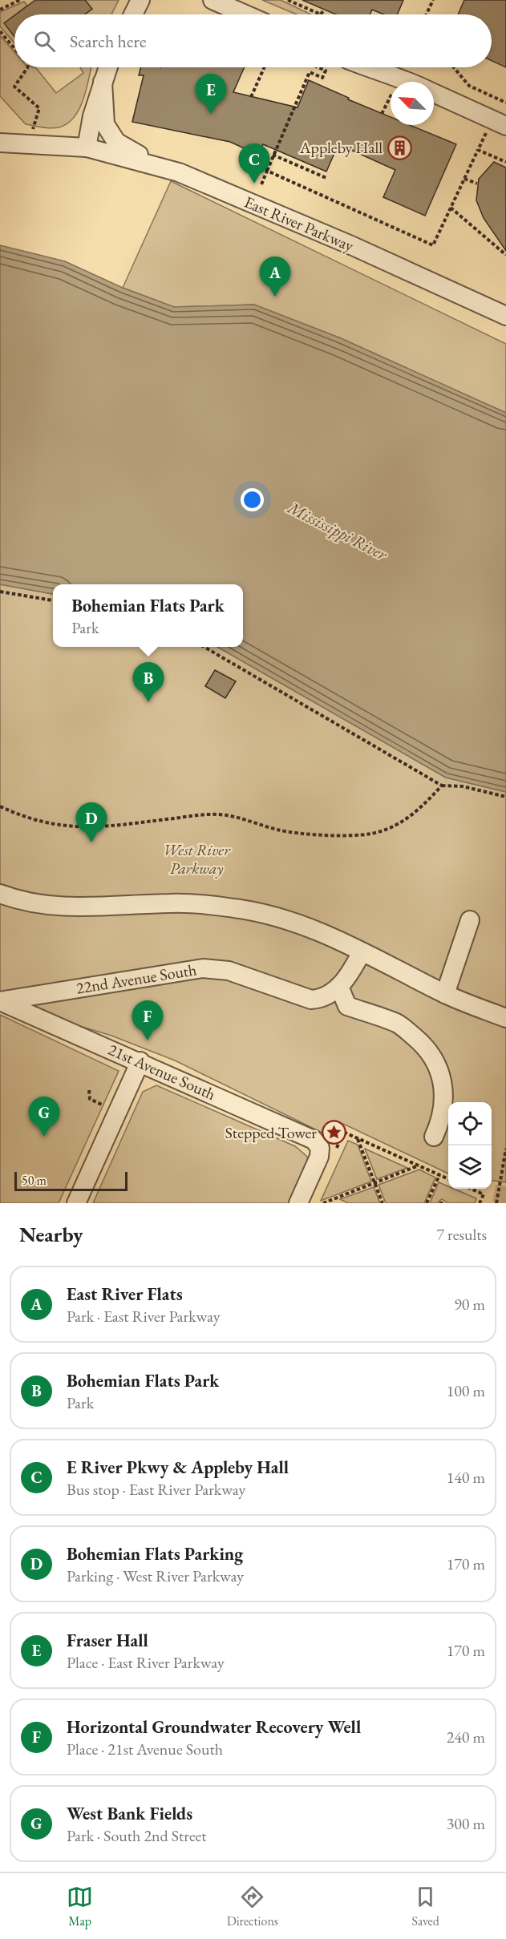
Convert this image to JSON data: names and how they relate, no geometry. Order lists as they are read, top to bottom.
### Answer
{
  "streets": {
    "street": ["East River Parkway", "22nd Avenue South", "21st Avenue South"]
  },
  "crossings": [
    ["22nd Avenue South", "21st Avenue South"]
  ],
  "water": ["Mississippi River"],
  "parks": ["West River Parkway"],
  "places": {
    "building": ["Appleby Hall"],
    "place": ["Stepped Tower"]
  },
  "scale_bar": "50 m",
  "north": "top left",
  "page": {
    "search": "Search here",
    "pins": [
      "E",
      "C",
      "A",
      "B",
      "D",
      "F",
      "G"
    ],
    "popup": ["Bohemian Flats Park", "Park"],
    "scale": "50 m",
    "heading": ["Nearby", "7 results"],
    "list": [
      {
        "mark": "A",
        "name": "East River Flats",
        "note": "Park · East River Parkway",
        "value": "90 m"
      },
      {
        "mark": "B",
        "name": "Bohemian Flats Park",
        "note": "Park",
        "value": "100 m"
      },
      {
        "mark": "C",
        "name": "E River Pkwy & Appleby Hall",
        "note": "Bus stop · East River Parkway",
        "value": "140 m"
      },
      {
        "mark": "D",
        "name": "Bohemian Flats Parking",
        "note": "Parking · West River Parkway",
        "value": "170 m"
      },
      {
        "mark": "E",
        "name": "Fraser Hall",
        "note": "Place · East River Parkway",
        "value": "170 m"
      },
      {
        "mark": "F",
        "name": "Horizontal Groundwater Recovery Well",
        "note": "Place · 21st Avenue South",
        "value": "240 m"
      },
      {
        "mark": "G",
        "name": "West Bank Fields",
        "note": "Park · South 2nd Street",
        "value": "300 m"
      }
    ],
    "nav": ["Map", "Directions", "Saved"]
  }
}
